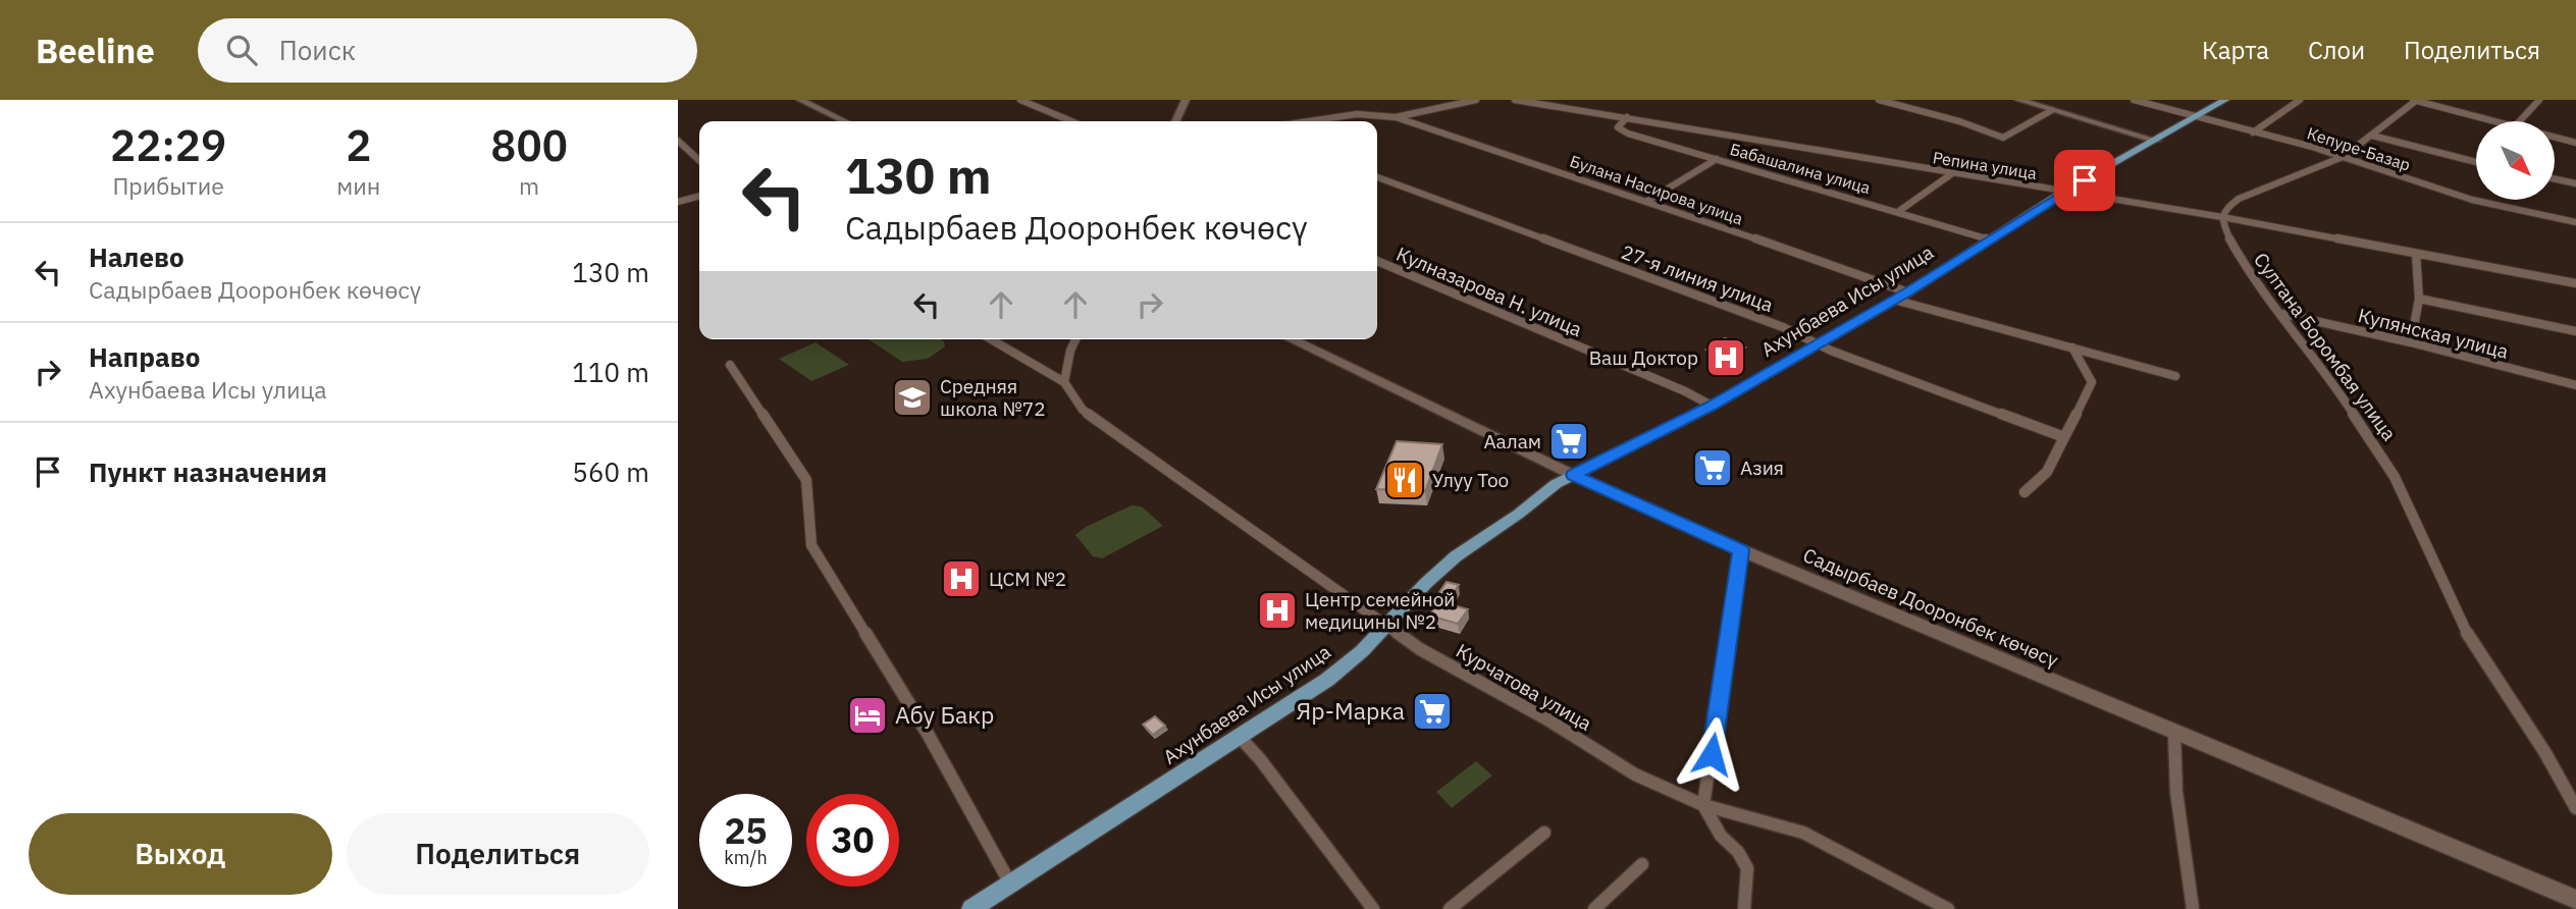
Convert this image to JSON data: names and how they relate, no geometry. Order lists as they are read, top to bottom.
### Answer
{
  "streets": {
    "main road": ["Ахунбаева Исы улица", "Садырбаев Дооронбек көчөсү"],
    "street": [
      "Кепуре-Базар",
      "Репина улица",
      "Бабашалина улица",
      "Булана Насирова улица",
      "27-я линия улица",
      "Кулназарова Н. улица",
      "Купянская улица",
      "Султана Боромбая улица",
      "Курчатова улица"
    ]
  },
  "crossings": [
    ["Кепуре-Базар", "Ахунбаева Исы улица"],
    ["Репина улица", "Бабашалина улица"],
    ["Репина улица", "Ахунбаева Исы улица"],
    ["Репина улица", "Султана Боромбая улица"],
    ["Бабашалина улица", "Ахунбаева Исы улица"],
    ["Булана Насирова улица", "Ахунбаева Исы улица"],
    ["27-я линия улица", "Ахунбаева Исы улица"],
    ["Кулназарова Н. улица", "Ахунбаева Исы улица"],
    ["Ахунбаева Исы улица", "Садырбаев Дооронбек көчөсү"],
    ["Ахунбаева Исы улица", "Курчатова улица"],
    ["Купянская улица", "Султана Боромбая улица"]
  ],
  "places": {
    "hospital": ["Ваш Доктор", "ЦСМ №2", "Центр семейной медицины №2"],
    "school or university": ["Средняя школа №72"],
    "supermarket": ["Аалам", "Азия", "Яр-Марка"],
    "restaurant": ["Улуу Тоо"],
    "hotel": ["Абу Бакр"]
  },
  "north": "bottom right",
  "page": {
    "header": "Beeline",
    "search": "Поиск",
    "nav": ["Карта", "Слои", "Поделиться"],
    "eta": [
      "22:29",
      "Прибытие",
      "2",
      "мин",
      "800",
      "m"
    ],
    "turn": ["130 m", "Садырбаев Дооронбек көчөсү"],
    "list": [
      {
        "name": "Налево",
        "note": "Садырбаев Дооронбек көчөсү",
        "value": "130 m"
      },
      {
        "name": "Направо",
        "note": "Ахунбаева Исы улица",
        "value": "110 m"
      },
      {
        "name": "Пункт назначения",
        "value": "560 m"
      }
    ],
    "speed": "25 km/h",
    "limit": "30",
    "buttons": ["Выход", "Поделиться"]
  }
}
